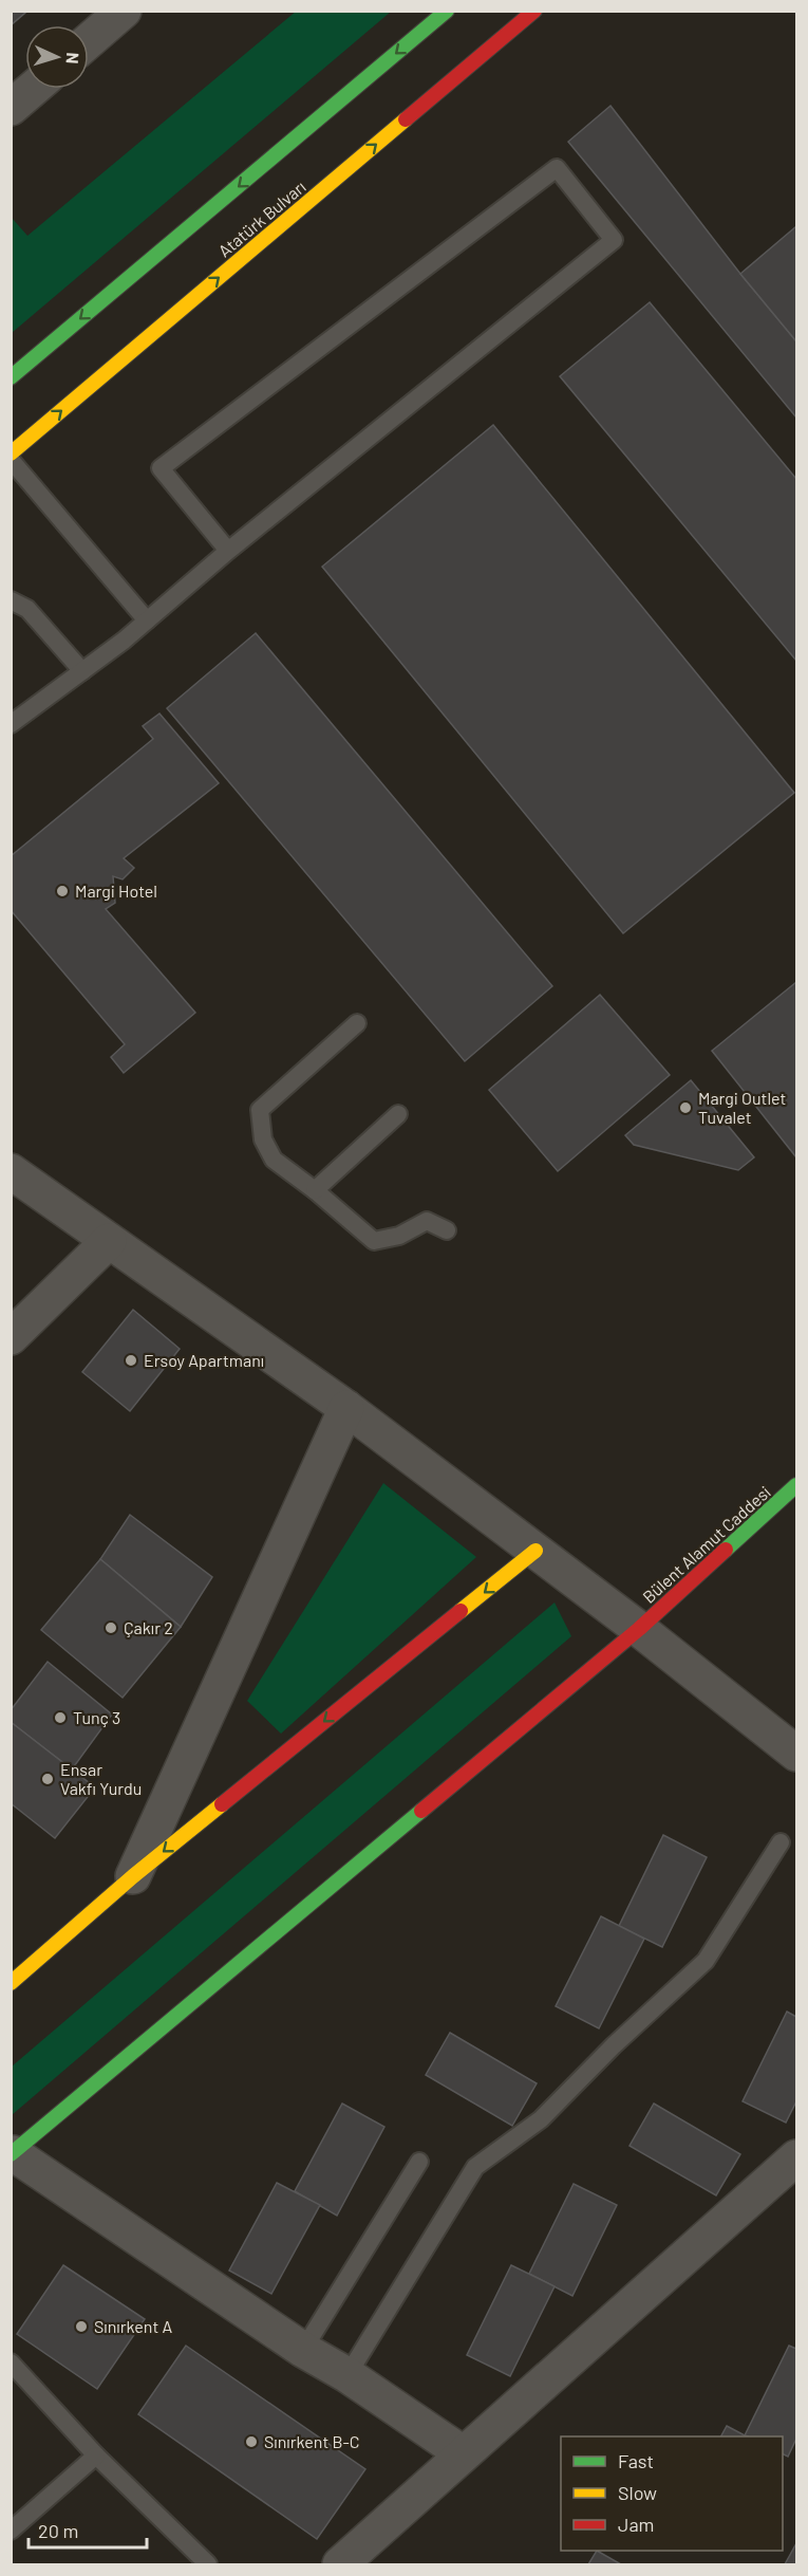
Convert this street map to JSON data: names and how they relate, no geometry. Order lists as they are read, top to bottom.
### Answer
{
  "streets": {
    "street": ["Atatürk Bulvarı", "Bülent Alamut Caddesi"]
  },
  "places": [
    "Margi Hotel",
    "Margi Outlet Tuvalet",
    "Ersoy Apartmanı",
    "Çakır 2",
    "Tunç 3",
    "Ensar Vakfı Yurdu",
    "Sınırkent A",
    "Sınırkent B-C"
  ],
  "legend": ["Fast", "Slow", "Jam"],
  "scale_bar": "20 m",
  "north": "right"
}
